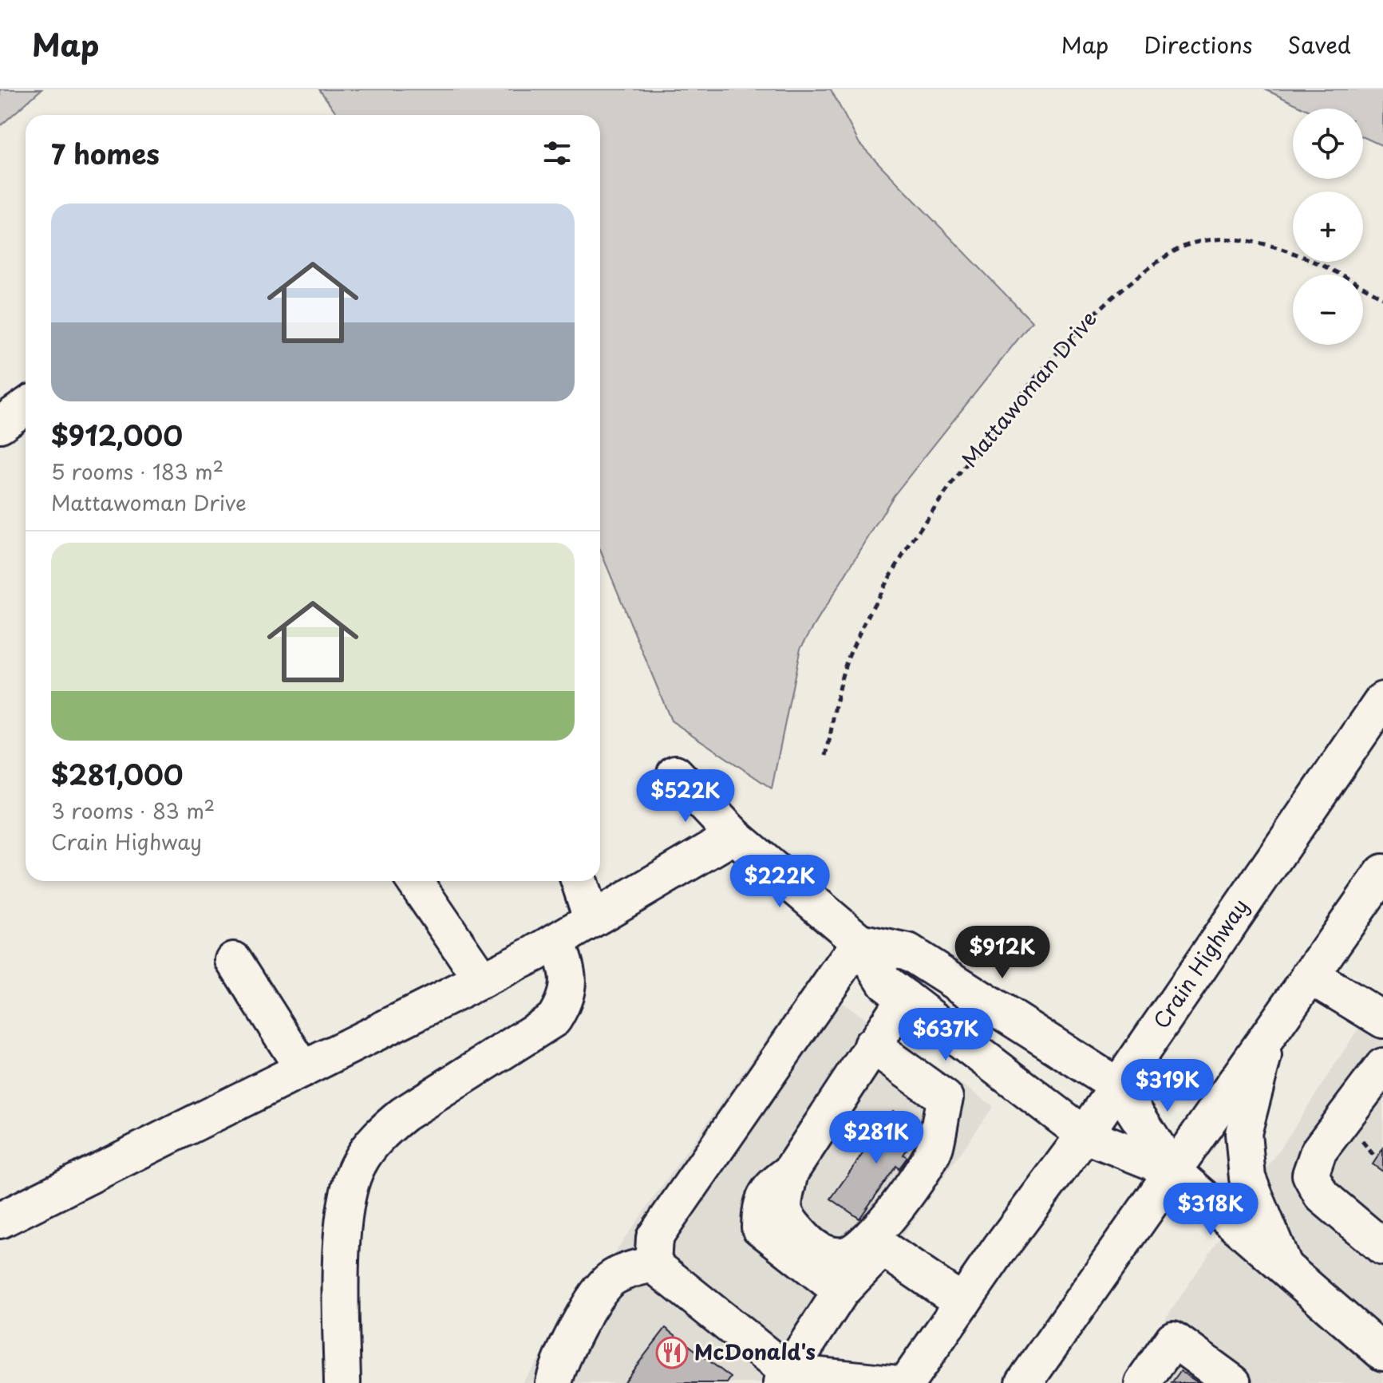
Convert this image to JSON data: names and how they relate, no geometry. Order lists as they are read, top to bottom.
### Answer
{
  "streets": {
    "main road": ["Crain Highway"],
    "path": ["Mattawoman Drive"]
  },
  "places": {
    "restaurant": ["McDonald's"]
  },
  "page": {
    "header": "Map",
    "nav": ["Map", "Directions", "Saved"],
    "map_buttons": ["+", "−"],
    "heading": "7 homes",
    "list": [
      {
        "name": "$912,000",
        "note": "5 rooms · 183 m² · Mattawoman Drive"
      },
      {
        "name": "$281,000",
        "note": "3 rooms · 83 m² · Crain Highway"
      }
    ],
    "price": [
      "$522K",
      "$222K",
      "$912K",
      "$637K",
      "$319K",
      "$281K",
      "$318K"
    ]
  }
}
